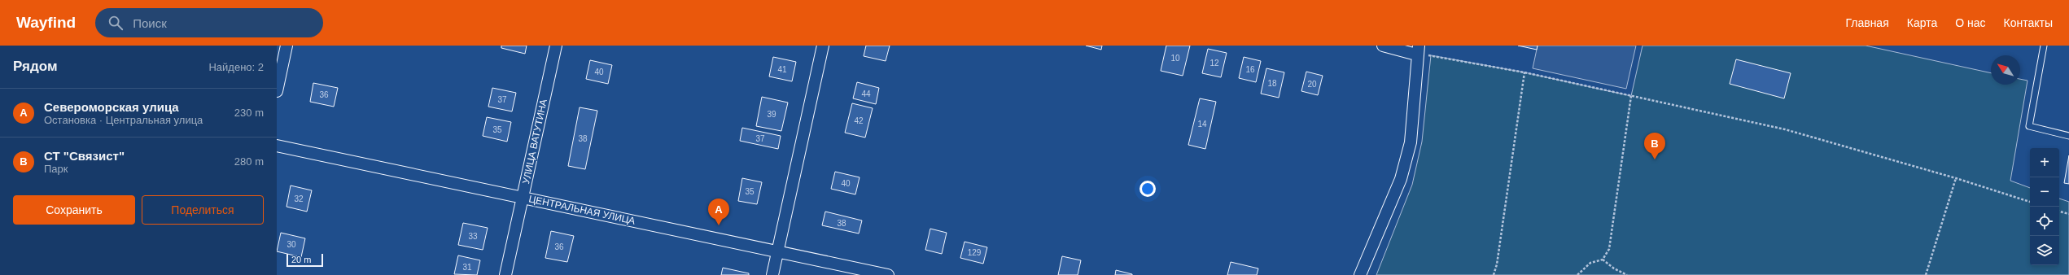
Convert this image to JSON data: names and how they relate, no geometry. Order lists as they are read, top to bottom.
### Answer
{
  "streets": {
    "street": ["УЛИЦА ВАТУТИНА", "ЦЕНТРАЛЬНАЯ УЛИЦА"]
  },
  "crossings": [
    ["УЛИЦА ВАТУТИНА", "ЦЕНТРАЛЬНАЯ УЛИЦА"]
  ],
  "house_numbers": [
    "10",
    "12",
    "41",
    "16",
    "40",
    "18",
    "20",
    "44",
    "36",
    "37",
    "39",
    "42",
    "14",
    "35",
    "38",
    "37",
    "40",
    "35",
    "32",
    "38",
    "33",
    "30",
    "36",
    "129",
    "31"
  ],
  "scale_bar": "20 m",
  "north": "top left",
  "page": {
    "header": "Wayfind",
    "search": "Поиск",
    "nav": [
      "Главная",
      "Карта",
      "О нас",
      "Контакты"
    ],
    "heading": ["Рядом", "Найдено: 2"],
    "list": [
      {
        "mark": "A",
        "name": "Североморская улица",
        "note": "Остановка · Центральная улица",
        "value": "230 m"
      },
      {
        "mark": "B",
        "name": "СТ \"Связист\"",
        "note": "Парк",
        "value": "280 m"
      }
    ],
    "pins": ["B", "A"],
    "map_buttons": ["+", "−"],
    "buttons": ["Сохранить", "Поделиться"],
    "scale": "20 m"
  }
}
